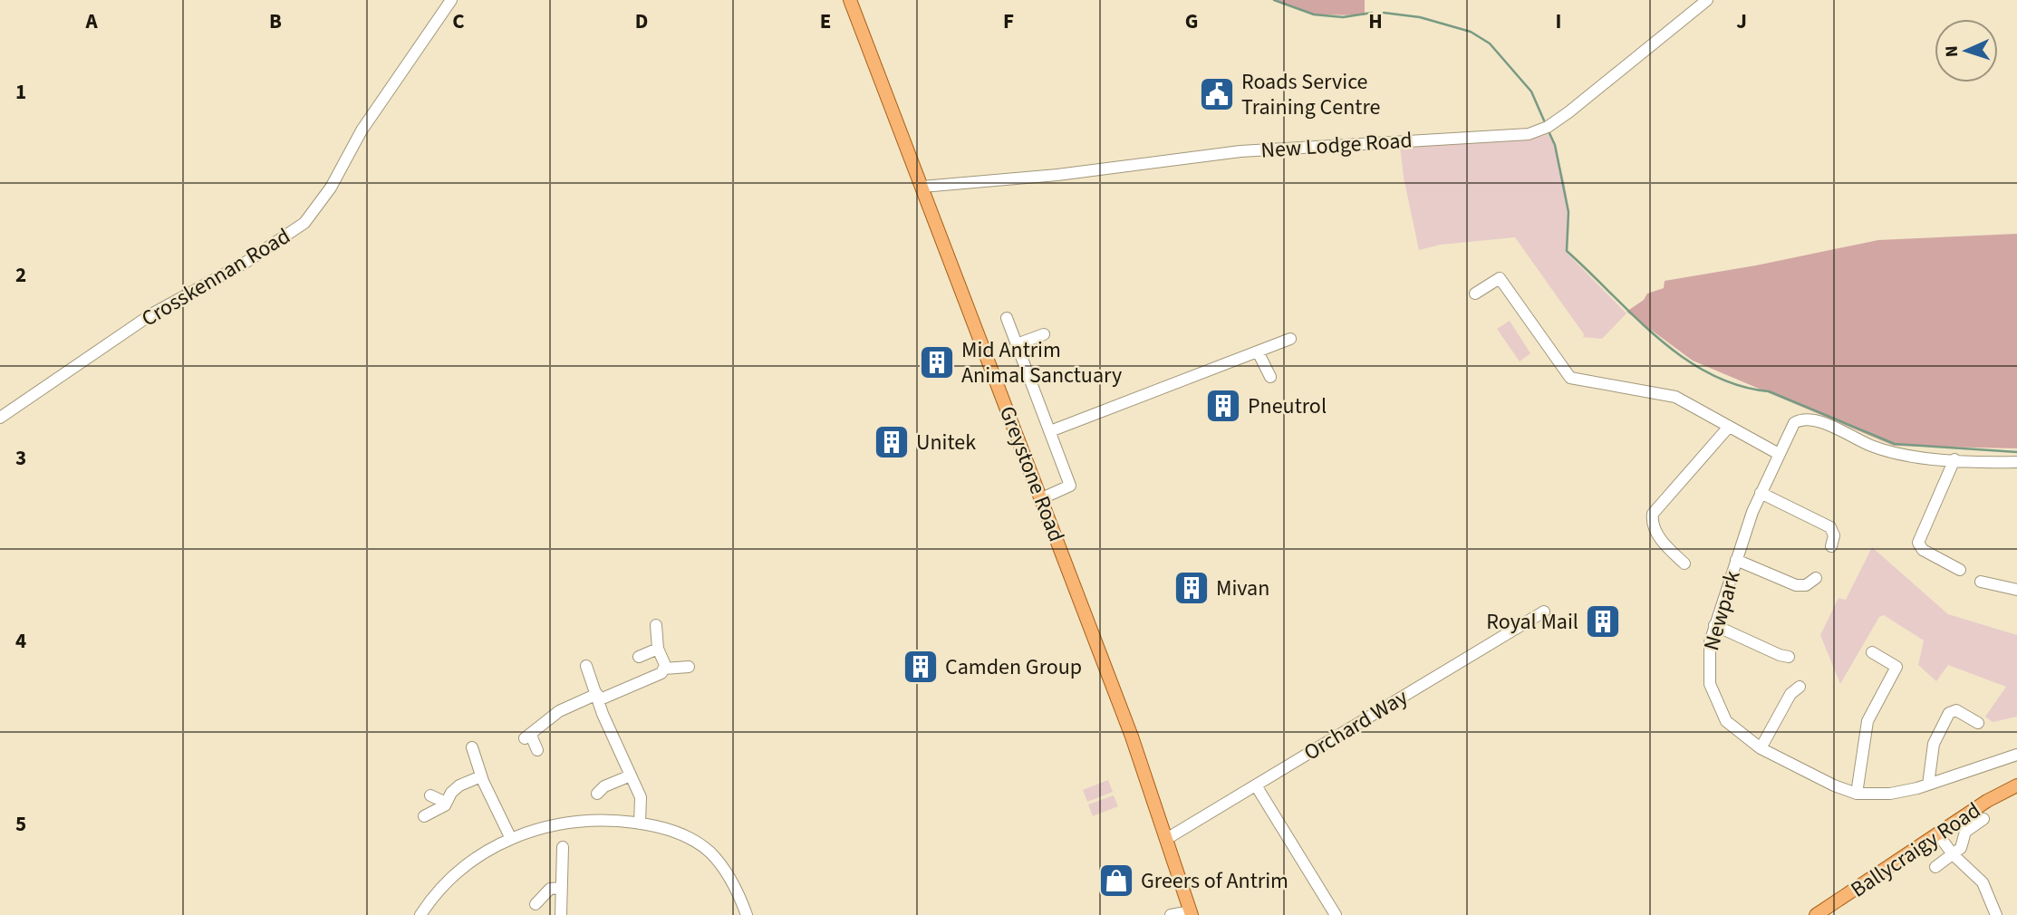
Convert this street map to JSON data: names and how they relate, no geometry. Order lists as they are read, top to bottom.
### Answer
{
  "streets": {
    "main road": ["Greystone Road", "Ballycraigy Road"],
    "street": [
      "New Lodge Road",
      "Crosskennan Road",
      "Newpark",
      "Orchard Way"
    ]
  },
  "crossings": [
    ["New Lodge Road", "Greystone Road"],
    ["Greystone Road", "Orchard Way"]
  ],
  "places": {
    "public building": ["Roads Service Training Centre"],
    "building": [
      "Mid Antrim Animal Sanctuary",
      "Pneutrol",
      "Unitek",
      "Mivan",
      "Royal Mail",
      "Camden Group"
    ],
    "shop": ["Greers of Antrim"]
  },
  "north": "left",
  "grid": {
    "columns": [
      "A",
      "B",
      "C",
      "D",
      "E",
      "F",
      "G",
      "H",
      "I",
      "J"
    ],
    "rows": [
      "1",
      "2",
      "3",
      "4",
      "5"
    ]
  }
}
